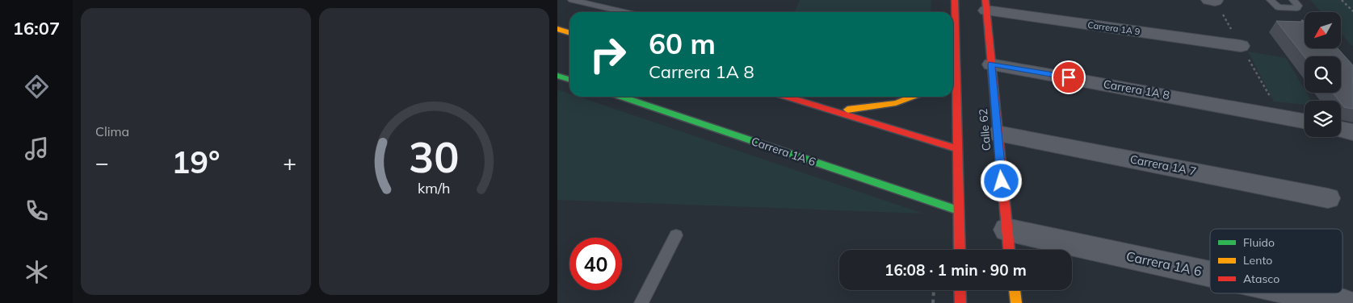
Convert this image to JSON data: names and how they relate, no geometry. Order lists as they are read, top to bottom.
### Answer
{
  "streets": {
    "street": [
      "Carrera 1A 9",
      "Carrera 1A 8",
      "Calle 62",
      "Carrera 1A 6",
      "Carrera 1A 7"
    ]
  },
  "crossings": [
    ["Carrera 1A 9", "Calle 62"],
    ["Carrera 1A 8", "Calle 62"],
    ["Calle 62", "Carrera 1A 6"],
    ["Calle 62", "Carrera 1A 7"]
  ],
  "legend": ["Fluido", "Lento", "Atasco"],
  "north": "bottom left",
  "page": {
    "tabs": "16:07",
    "tile": "Clima",
    "turn": ["60 m", "Carrera 1A 8"],
    "heat": ["−", "19°", "+"],
    "limit": "40",
    "trip": "16:08 · 1 min · 90 m",
    "gauge": ["30", "km/h"]
  }
}
